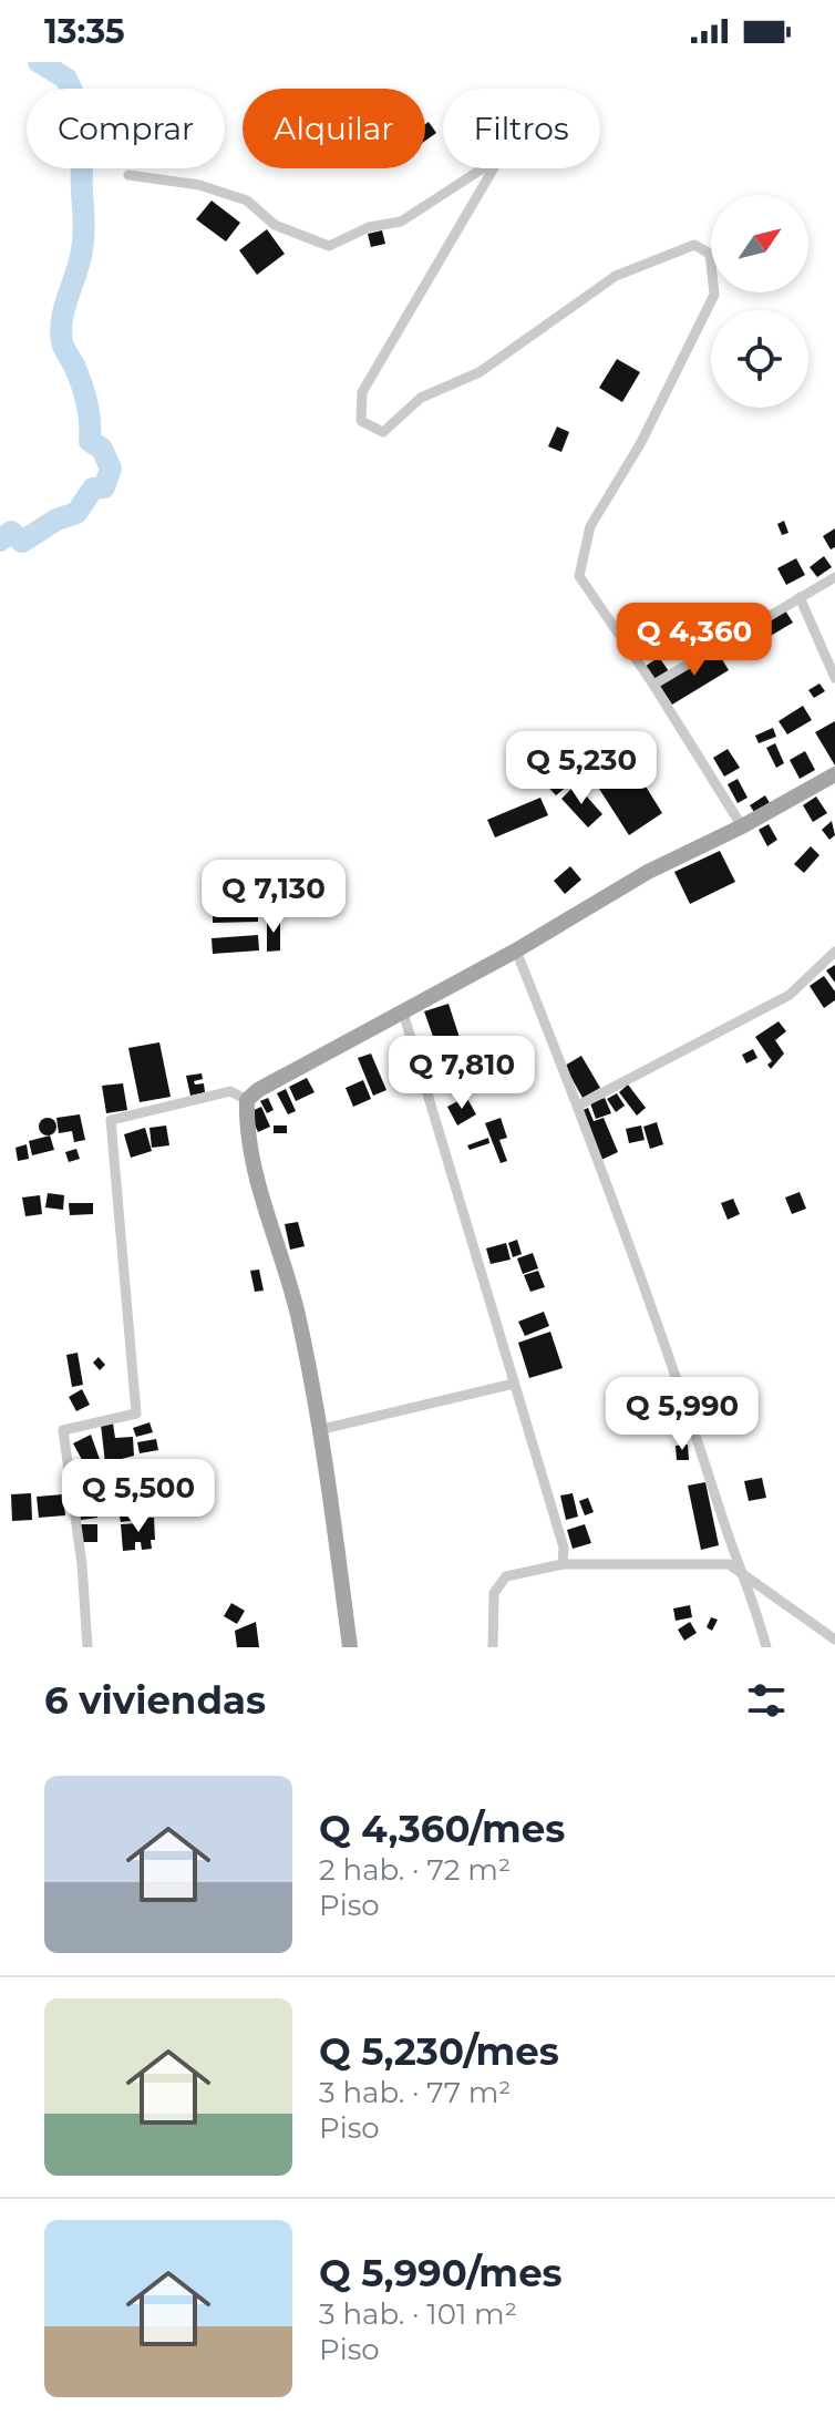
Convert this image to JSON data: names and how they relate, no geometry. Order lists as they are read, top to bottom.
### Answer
{
  "north": "top right",
  "page": {
    "status": "13:35",
    "chip": ["Comprar", "Alquilar", "Filtros"],
    "price": [
      "Q 4,360",
      "Q 5,230",
      "Q 7,130",
      "Q 7,810",
      "Q 5,990",
      "Q 5,500"
    ],
    "heading": "6 viviendas",
    "list": [
      {
        "name": "Q 4,360/mes",
        "note": "2 hab. · 72 m² · Piso"
      },
      {
        "name": "Q 5,230/mes",
        "note": "3 hab. · 77 m² · Piso"
      },
      {
        "name": "Q 5,990/mes",
        "note": "3 hab. · 101 m² · Piso"
      }
    ]
  }
}
